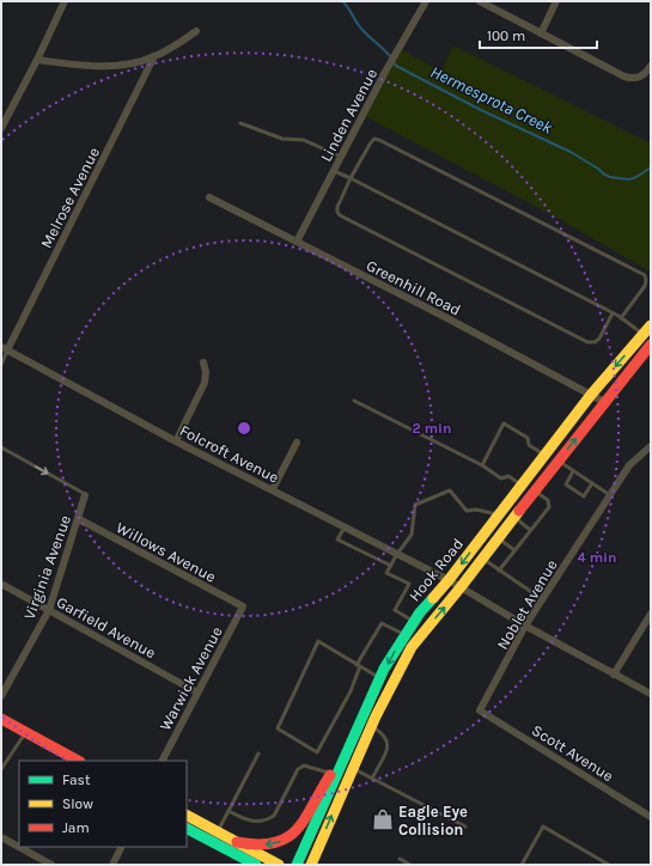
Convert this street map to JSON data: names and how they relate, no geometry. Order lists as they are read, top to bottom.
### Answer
{
  "streets": {
    "main road": ["Hook Road"],
    "street": [
      "Linden Avenue",
      "Melrose Avenue",
      "Greenhill Road",
      "Folcroft Avenue",
      "Willows Avenue",
      "Virginia Avenue",
      "Noblet Avenue",
      "Garfield Avenue",
      "Warwick Avenue",
      "Scott Avenue"
    ]
  },
  "crossings": [
    ["Linden Avenue", "Greenhill Road"],
    ["Melrose Avenue", "Folcroft Avenue"],
    ["Greenhill Road", "Hook Road"],
    ["Folcroft Avenue", "Hook Road"],
    ["Folcroft Avenue", "Noblet Avenue"],
    ["Willows Avenue", "Virginia Avenue"],
    ["Willows Avenue", "Warwick Avenue"],
    ["Virginia Avenue", "Garfield Avenue"],
    ["Noblet Avenue", "Scott Avenue"],
    ["Garfield Avenue", "Warwick Avenue"]
  ],
  "water": ["Hermesprota Creek"],
  "places": {
    "shop": ["Eagle Eye Collision"]
  },
  "legend": ["Fast", "Slow", "Jam"],
  "scale_bar": "100 m",
  "rings": ["2 min", "4 min"]
}
